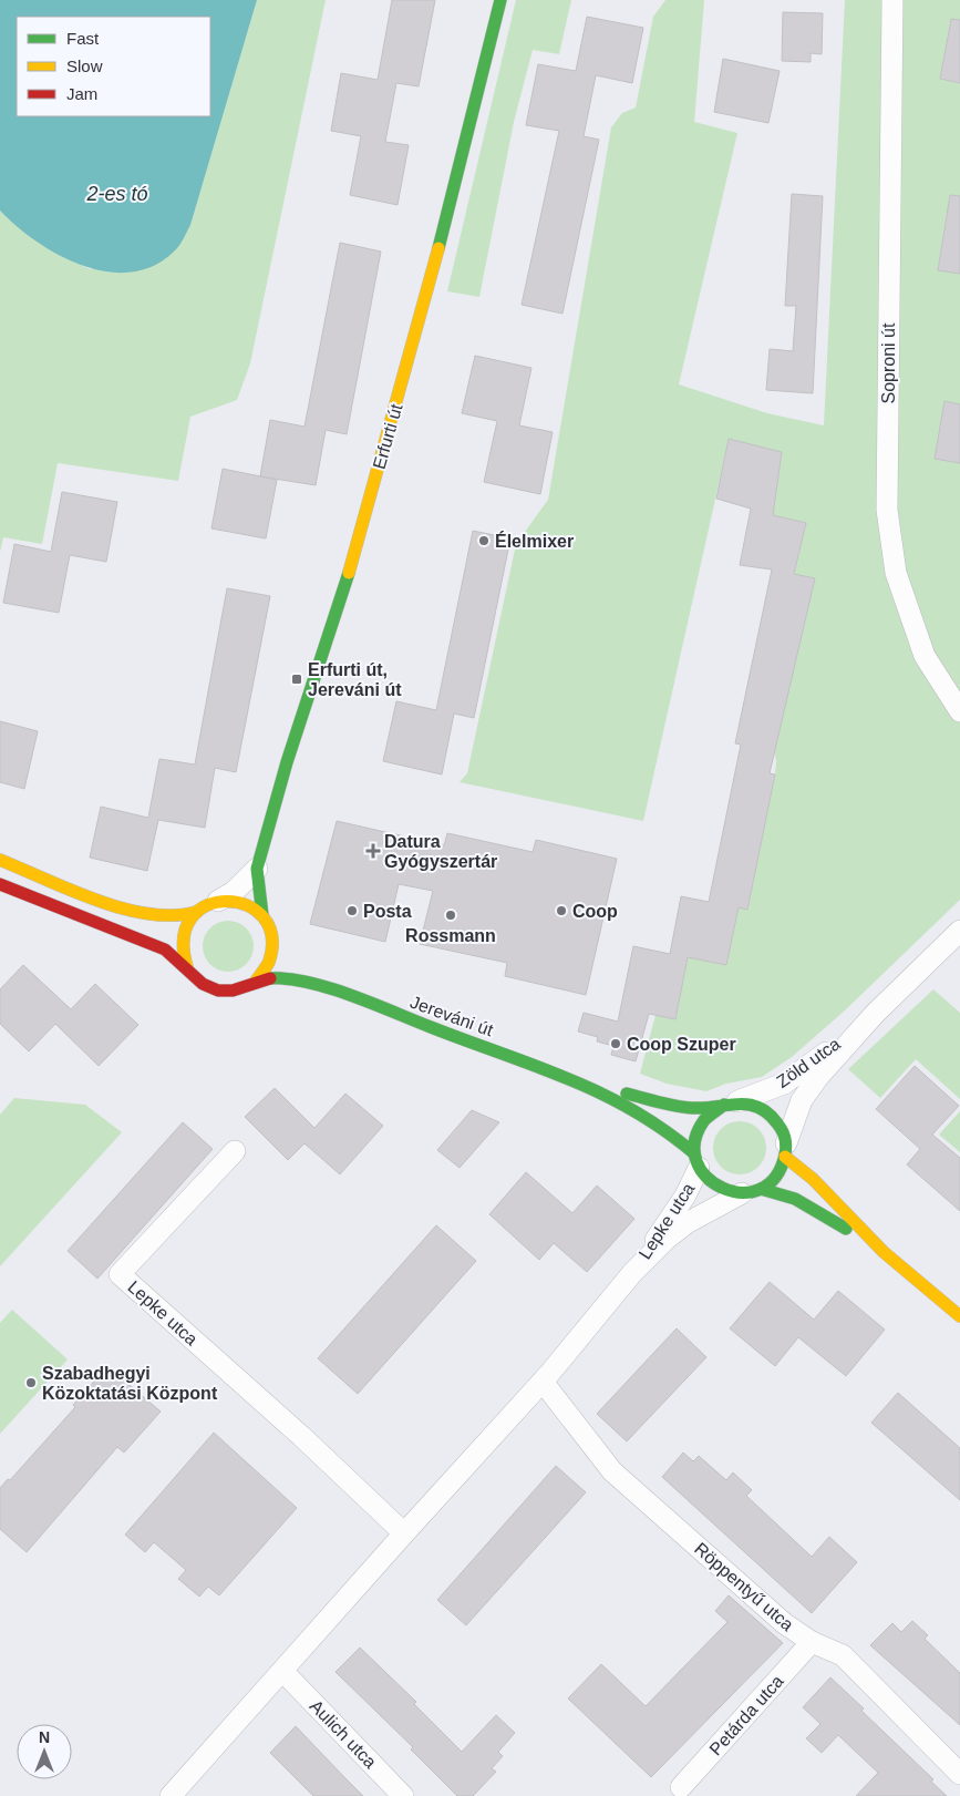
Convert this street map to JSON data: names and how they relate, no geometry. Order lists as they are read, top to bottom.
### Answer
{
  "streets": {
    "street": [
      "Soproni út",
      "Erfurti út",
      "Jereváni út",
      "Zöld utca",
      "Lepke utca",
      "Röppentyű utca",
      "Petárda utca",
      "Aulich utca"
    ]
  },
  "crossings": [
    ["Erfurti út", "Jereváni út"],
    ["Jereváni út", "Zöld utca"],
    ["Jereváni út", "Lepke utca"],
    ["Zöld utca", "Lepke utca"],
    ["Lepke utca", "Röppentyű utca"],
    ["Lepke utca", "Aulich utca"],
    ["Röppentyű utca", "Petárda utca"]
  ],
  "water": ["2-es tó"],
  "places": {
    "other": [
      "Élelmixer",
      "Posta",
      "Coop",
      "Rossmann",
      "Coop Szuper",
      "Szabadhegyi Közoktatási Központ"
    ],
    "transit": ["Erfurti út, Jereváni út"],
    "health": ["Datura Gyógyszertár"]
  },
  "legend": ["Fast", "Slow", "Jam"],
  "north": "top"
}
